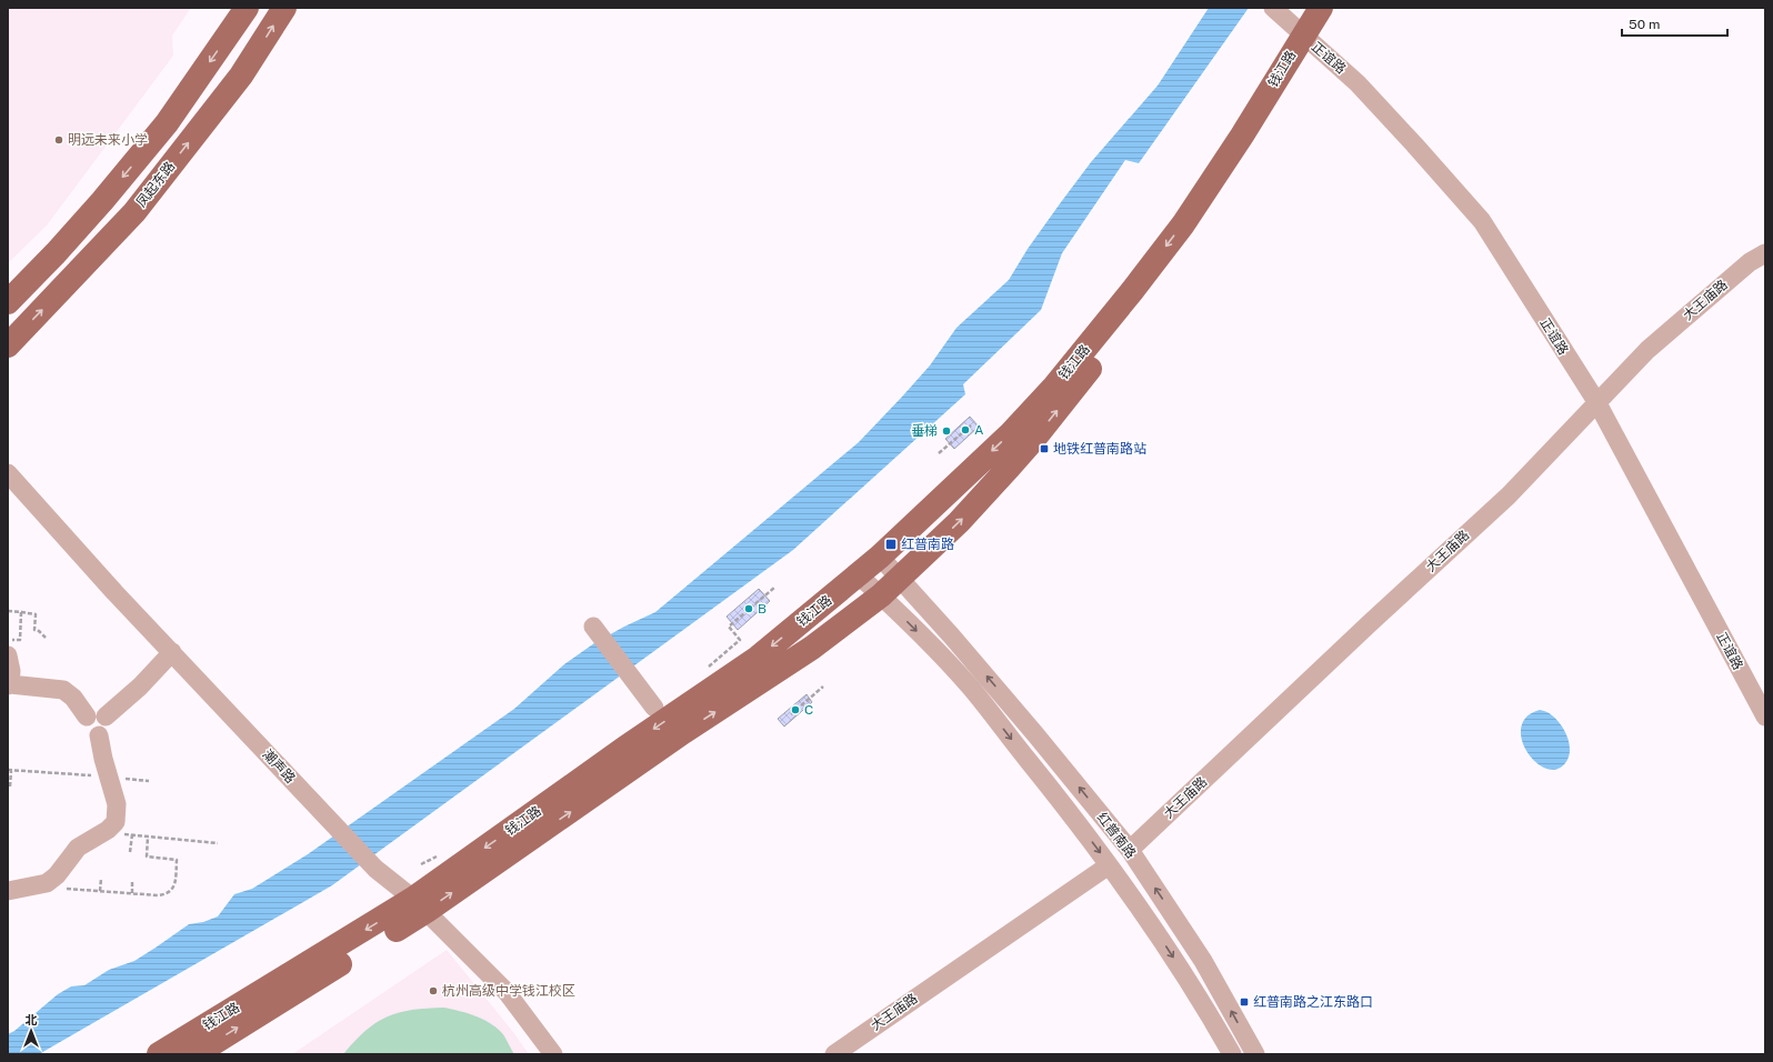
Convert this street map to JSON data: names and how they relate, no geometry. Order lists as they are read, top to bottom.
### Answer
{
  "streets": {
    "main road": ["钱江路", "凤起东路"],
    "street": [
      "正谊路",
      "大王庙路",
      "潮声路",
      "红普南路"
    ]
  },
  "crossings": [
    ["正谊路", "钱江路"],
    ["正谊路", "大王庙路"],
    ["钱江路", "潮声路"],
    ["钱江路", "红普南路"],
    ["大王庙路", "红普南路"]
  ],
  "places": {
    "other": [
      "明远未来小学",
      "A",
      "垂梯",
      "B",
      "C",
      "杭州高级中学钱江校区"
    ],
    "transit": ["地铁红普南路站", "红普南路", "红普南路之江东路口"]
  },
  "scale_bar": "50 m",
  "north": "top"
}
